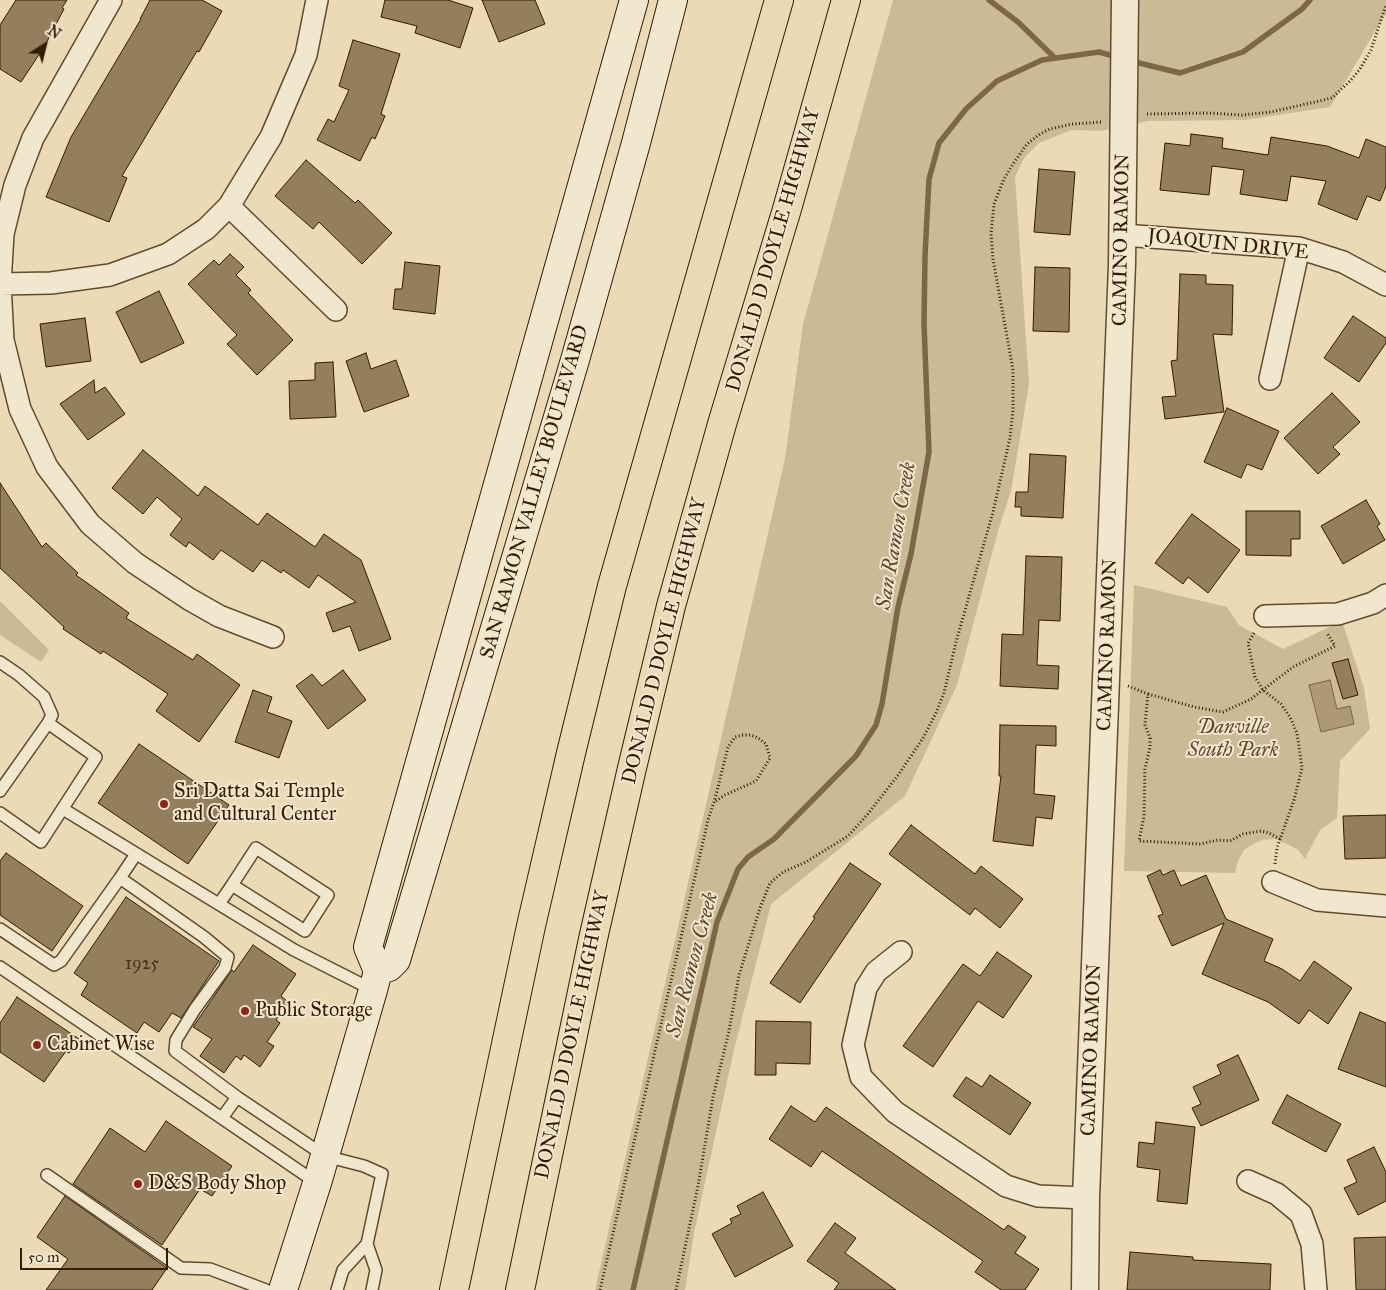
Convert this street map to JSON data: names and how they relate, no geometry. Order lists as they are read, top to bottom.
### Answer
{
  "streets": {
    "highway": ["DONALD D DOYLE HIGHWAY"],
    "main road": ["SAN RAMON VALLEY BOULEVARD"],
    "street": ["CAMINO RAMON", "JOAQUIN DRIVE"]
  },
  "crossings": [
    ["CAMINO RAMON", "JOAQUIN DRIVE"]
  ],
  "water": ["San Ramon Creek"],
  "parks": ["Danville South Park"],
  "places": [
    "Sri Datta Sai Temple and Cultural Center",
    "Public Storage",
    "Cabinet Wise",
    "D&S Body Shop"
  ],
  "house_numbers": ["1925"],
  "scale_bar": "50 m",
  "north": "top right"
}
